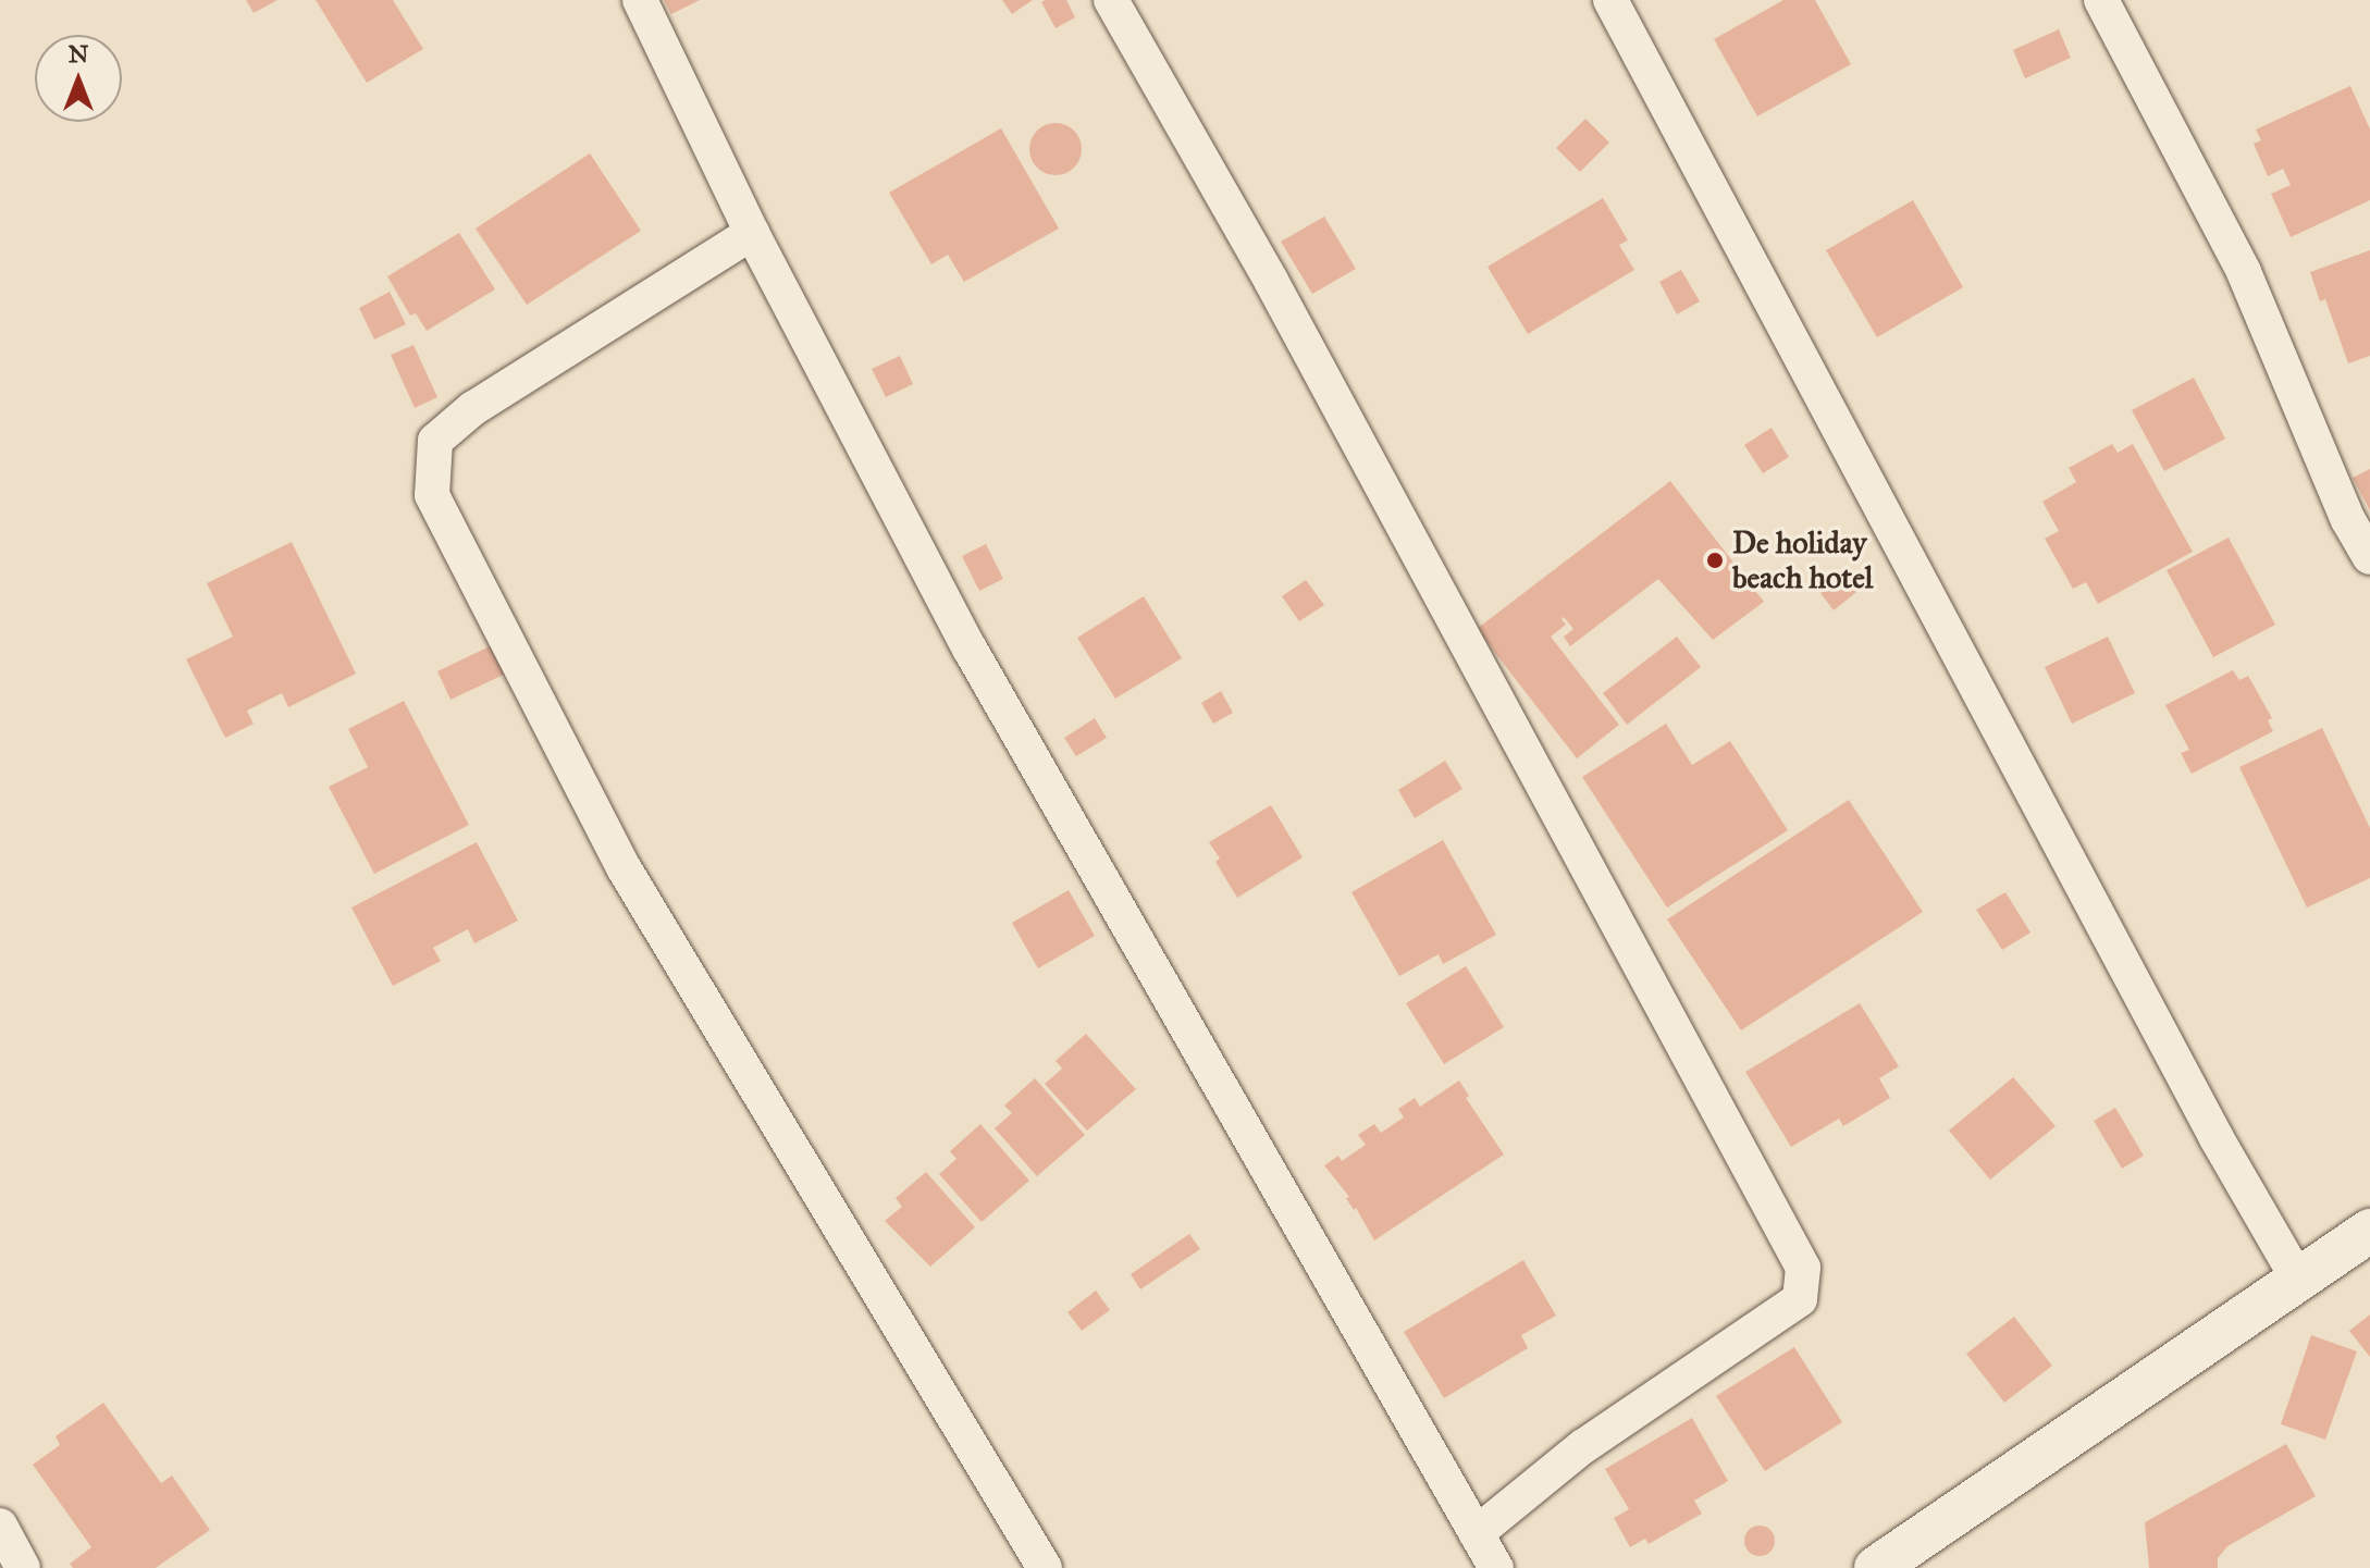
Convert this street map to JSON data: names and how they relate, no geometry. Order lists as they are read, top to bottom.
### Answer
{
  "places": ["De holiday beach hotel"],
  "north": "top"
}
